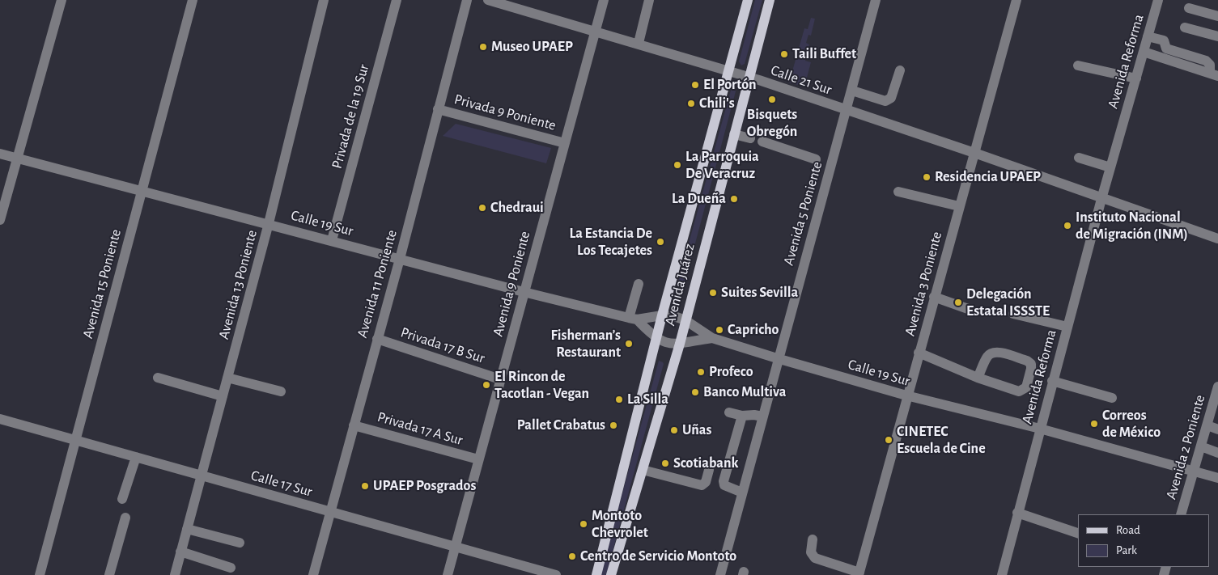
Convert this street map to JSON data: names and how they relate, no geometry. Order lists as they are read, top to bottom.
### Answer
{
  "streets": {
    "main road": ["Avenida Juárez"],
    "street": [
      "Avenida Reforma",
      "Calle 21 Sur",
      "Privada 9 Poniente",
      "Privada de la 19 Sur",
      "Avenida 5 Poniente",
      "Calle 19 Sur",
      "Avenida 15 Poniente",
      "Avenida 11 Poniente",
      "Avenida 9 Poniente",
      "Avenida 3 Poniente",
      "Avenida 13 Poniente",
      "Privada 17 B Sur",
      "Privada 17 A Sur",
      "Avenida 2 Poniente",
      "Calle 17 Sur"
    ]
  },
  "crossings": [
    ["Avenida Reforma", "Calle 21 Sur"],
    ["Avenida Reforma", "Calle 19 Sur"],
    ["Calle 21 Sur", "Avenida 5 Poniente"],
    ["Calle 21 Sur", "Avenida 9 Poniente"],
    ["Calle 21 Sur", "Avenida 3 Poniente"],
    ["Calle 21 Sur", "Avenida Juárez"],
    ["Privada 9 Poniente", "Avenida 11 Poniente"],
    ["Privada 9 Poniente", "Avenida 9 Poniente"],
    ["Privada de la 19 Sur", "Calle 19 Sur"],
    ["Avenida 5 Poniente", "Calle 19 Sur"],
    ["Calle 19 Sur", "Avenida 15 Poniente"],
    ["Calle 19 Sur", "Avenida 11 Poniente"],
    ["Calle 19 Sur", "Avenida 9 Poniente"],
    ["Calle 19 Sur", "Avenida 3 Poniente"],
    ["Calle 19 Sur", "Avenida 13 Poniente"],
    ["Calle 19 Sur", "Avenida Juárez"],
    ["Calle 19 Sur", "Avenida 2 Poniente"],
    ["Avenida 15 Poniente", "Calle 17 Sur"],
    ["Avenida 11 Poniente", "Privada 17 B Sur"],
    ["Avenida 11 Poniente", "Privada 17 A Sur"],
    ["Avenida 11 Poniente", "Calle 17 Sur"],
    ["Avenida 9 Poniente", "Privada 17 B Sur"],
    ["Avenida 9 Poniente", "Privada 17 A Sur"],
    ["Avenida 9 Poniente", "Calle 17 Sur"],
    ["Avenida 13 Poniente", "Calle 17 Sur"]
  ],
  "places": [
    "Museo UPAEP",
    "Taili Buffet",
    "El Portón",
    "Bisquets Obregón",
    "Chili's",
    "La Parroquia De Veracruz",
    "Residencia UPAEP",
    "La Dueña",
    "Chedraui",
    "Instituto Nacional de Migración (INM)",
    "La Estancia De Los Tecajetes",
    "Suites Sevilla",
    "Delegación Estatal ISSSTE",
    "Capricho",
    "Fisherman’s Restaurant",
    "Profeco",
    "El Rincon de Tacotlan - Vegan",
    "Banco Multiva",
    "La Silla",
    "Correos de México",
    "Pallet Crabatus",
    "Uñas",
    "CINETEC Escuela de Cine",
    "Scotiabank",
    "UPAEP Posgrados",
    "Montoto Chevrolet",
    "Centro de Servicio Montoto"
  ],
  "legend": ["Road", "Park"]
}
